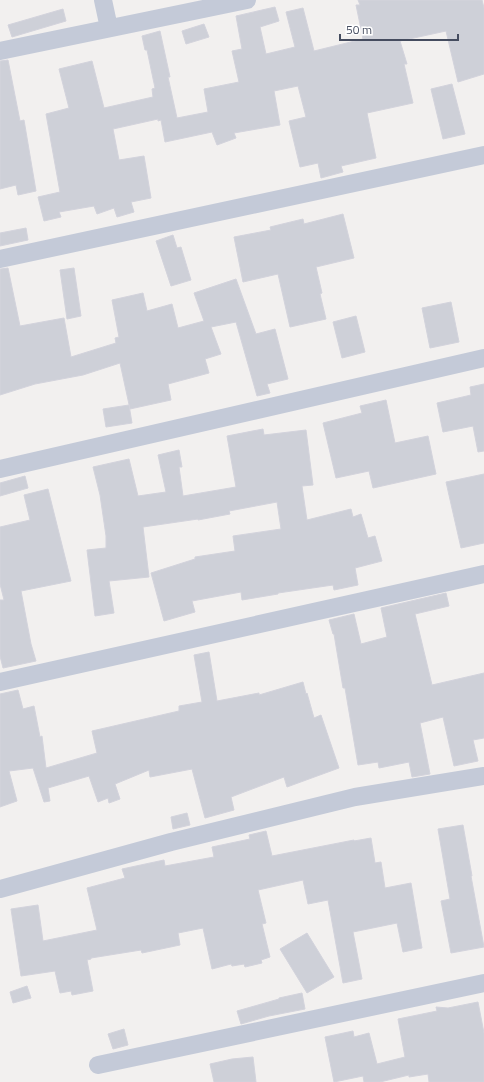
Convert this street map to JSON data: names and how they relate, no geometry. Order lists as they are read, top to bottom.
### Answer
{
  "scale_bar": "50 m"
}
